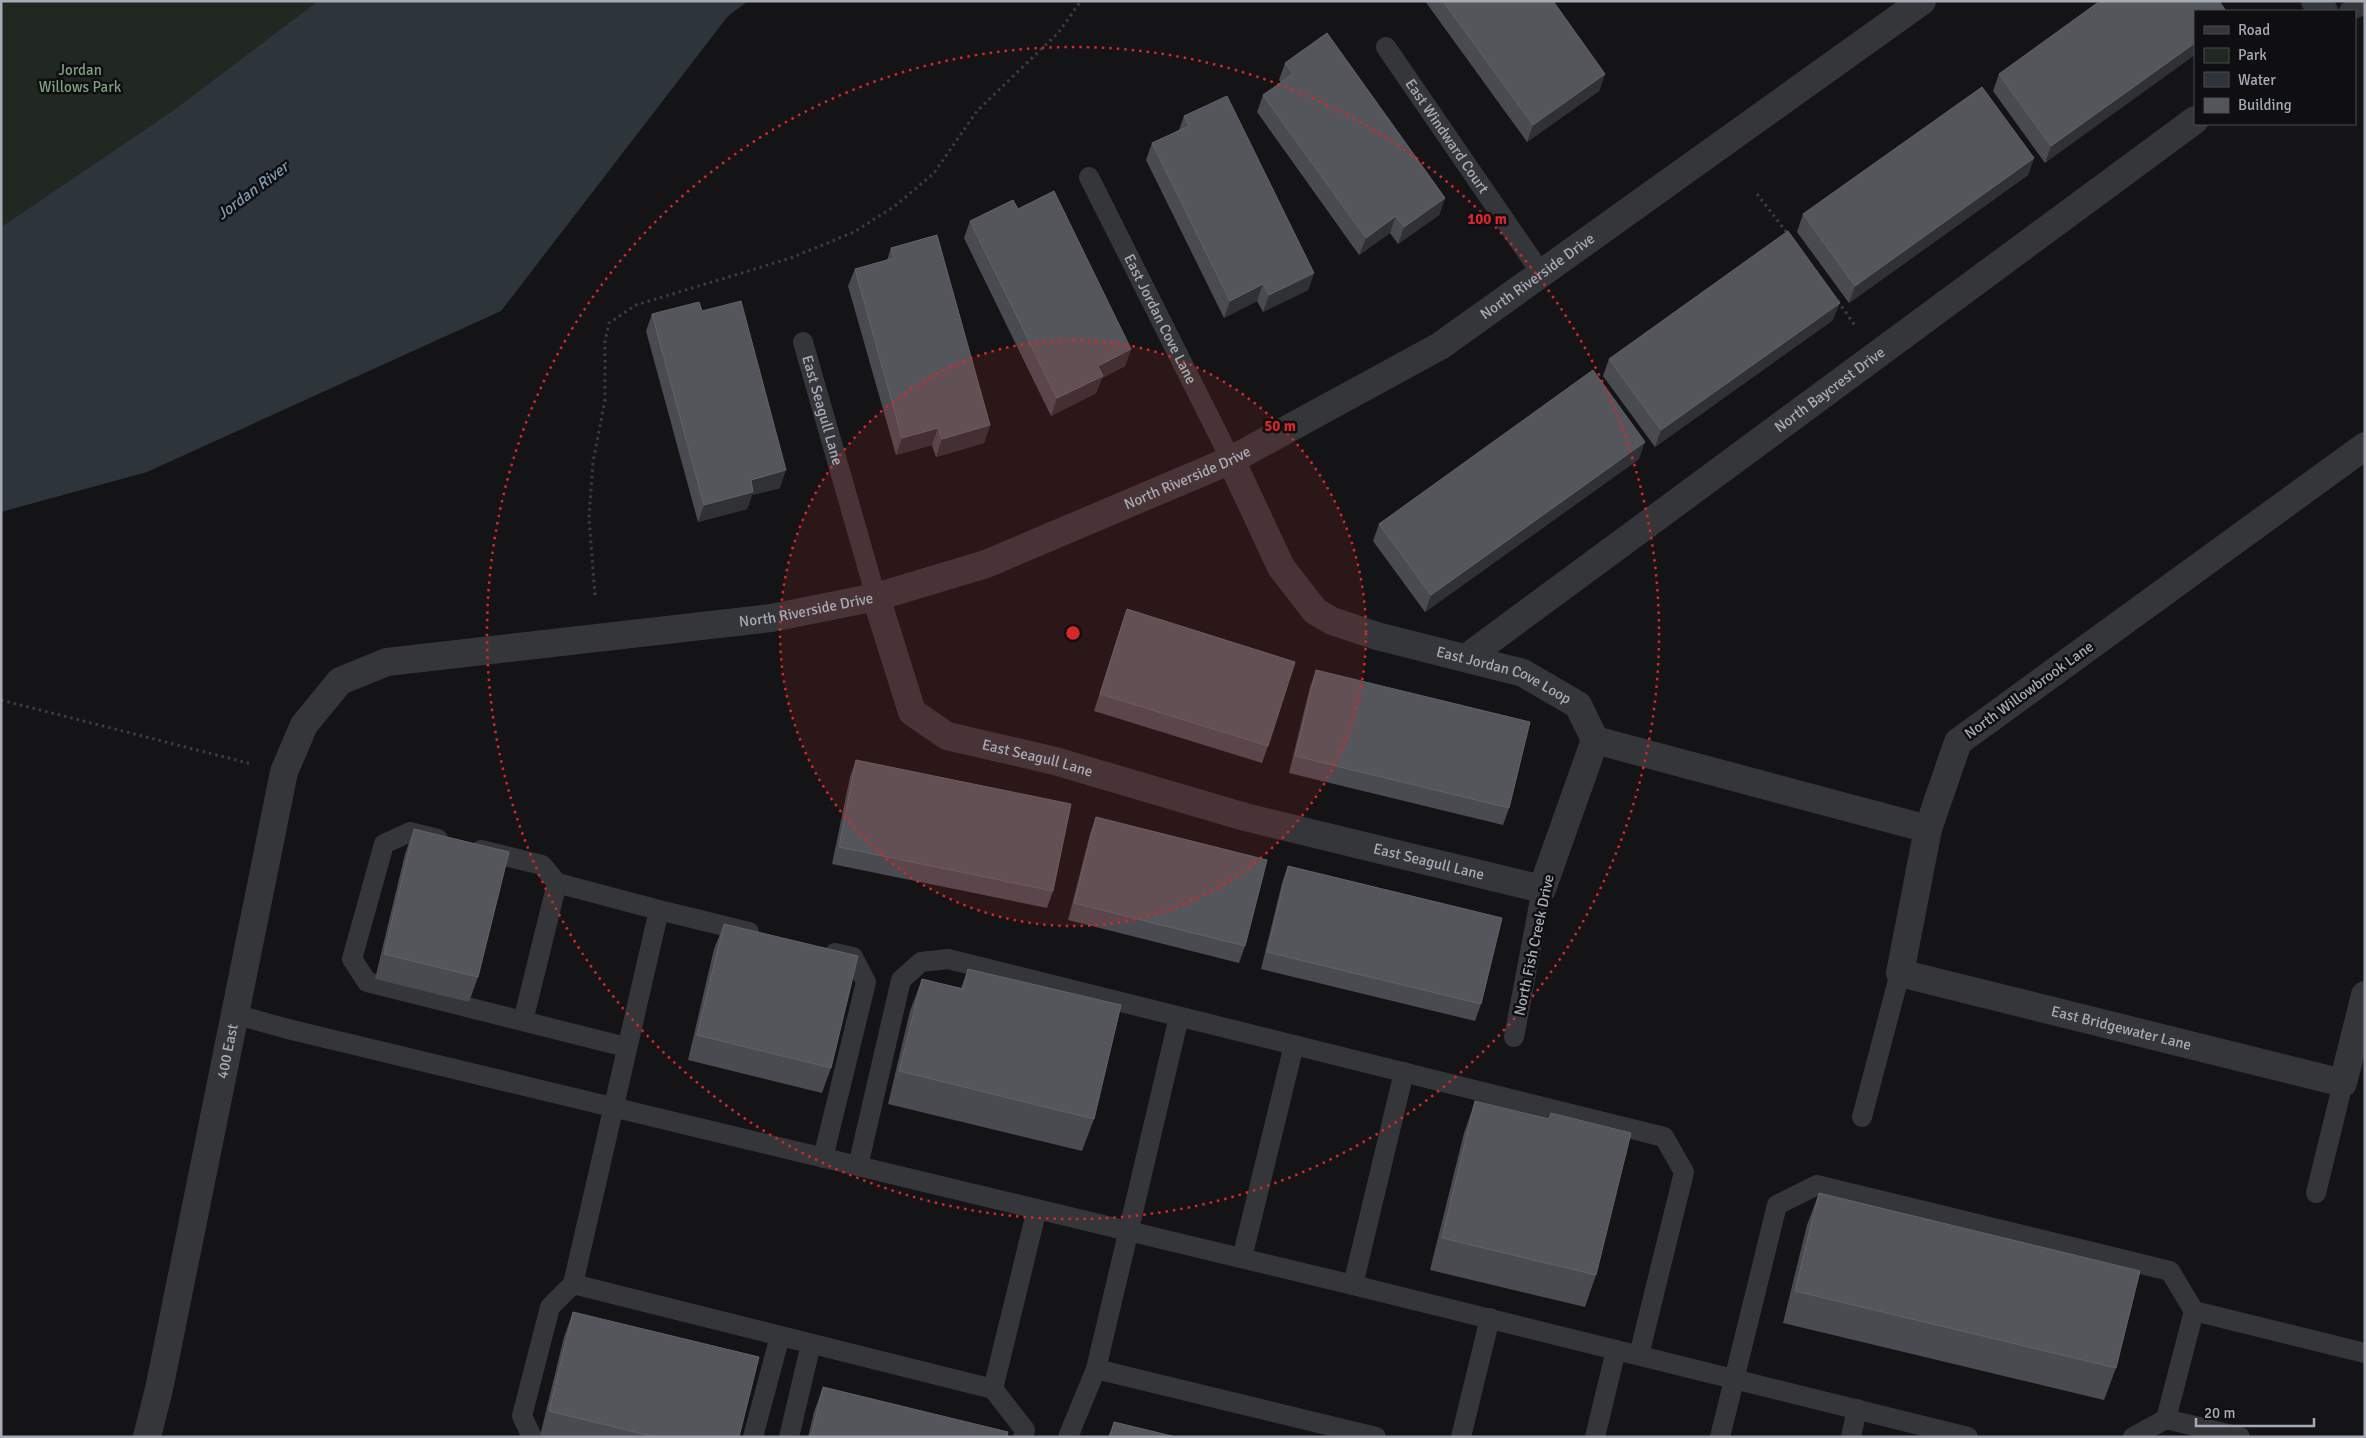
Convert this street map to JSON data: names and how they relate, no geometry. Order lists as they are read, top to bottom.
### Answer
{
  "streets": {
    "street": [
      "North Riverside Drive",
      "North Baycrest Drive",
      "East Seagull Lane",
      "East Jordan Cove Loop",
      "North Willowbrook Lane",
      "North Fish Creek Drive",
      "East Bridgewater Lane",
      "400 East"
    ],
    "lane": ["East Windward Court", "East Jordan Cove Lane"]
  },
  "crossings": [
    ["East Windward Court", "North Riverside Drive"],
    ["North Riverside Drive", "East Jordan Cove Lane"],
    ["North Riverside Drive", "East Seagull Lane"],
    ["North Riverside Drive", "East Jordan Cove Loop"],
    ["North Riverside Drive", "400 East"],
    ["East Jordan Cove Lane", "East Jordan Cove Loop"],
    ["North Baycrest Drive", "East Jordan Cove Loop"],
    ["East Seagull Lane", "North Fish Creek Drive"],
    ["East Jordan Cove Loop", "North Fish Creek Drive"],
    ["North Willowbrook Lane", "East Bridgewater Lane"]
  ],
  "water": ["Jordan River"],
  "parks": ["Jordan Willows Park"],
  "legend": [
    "Road",
    "Park",
    "Water",
    "Building"
  ],
  "scale_bar": "20 m",
  "rings": ["100 m", "50 m"]
}
